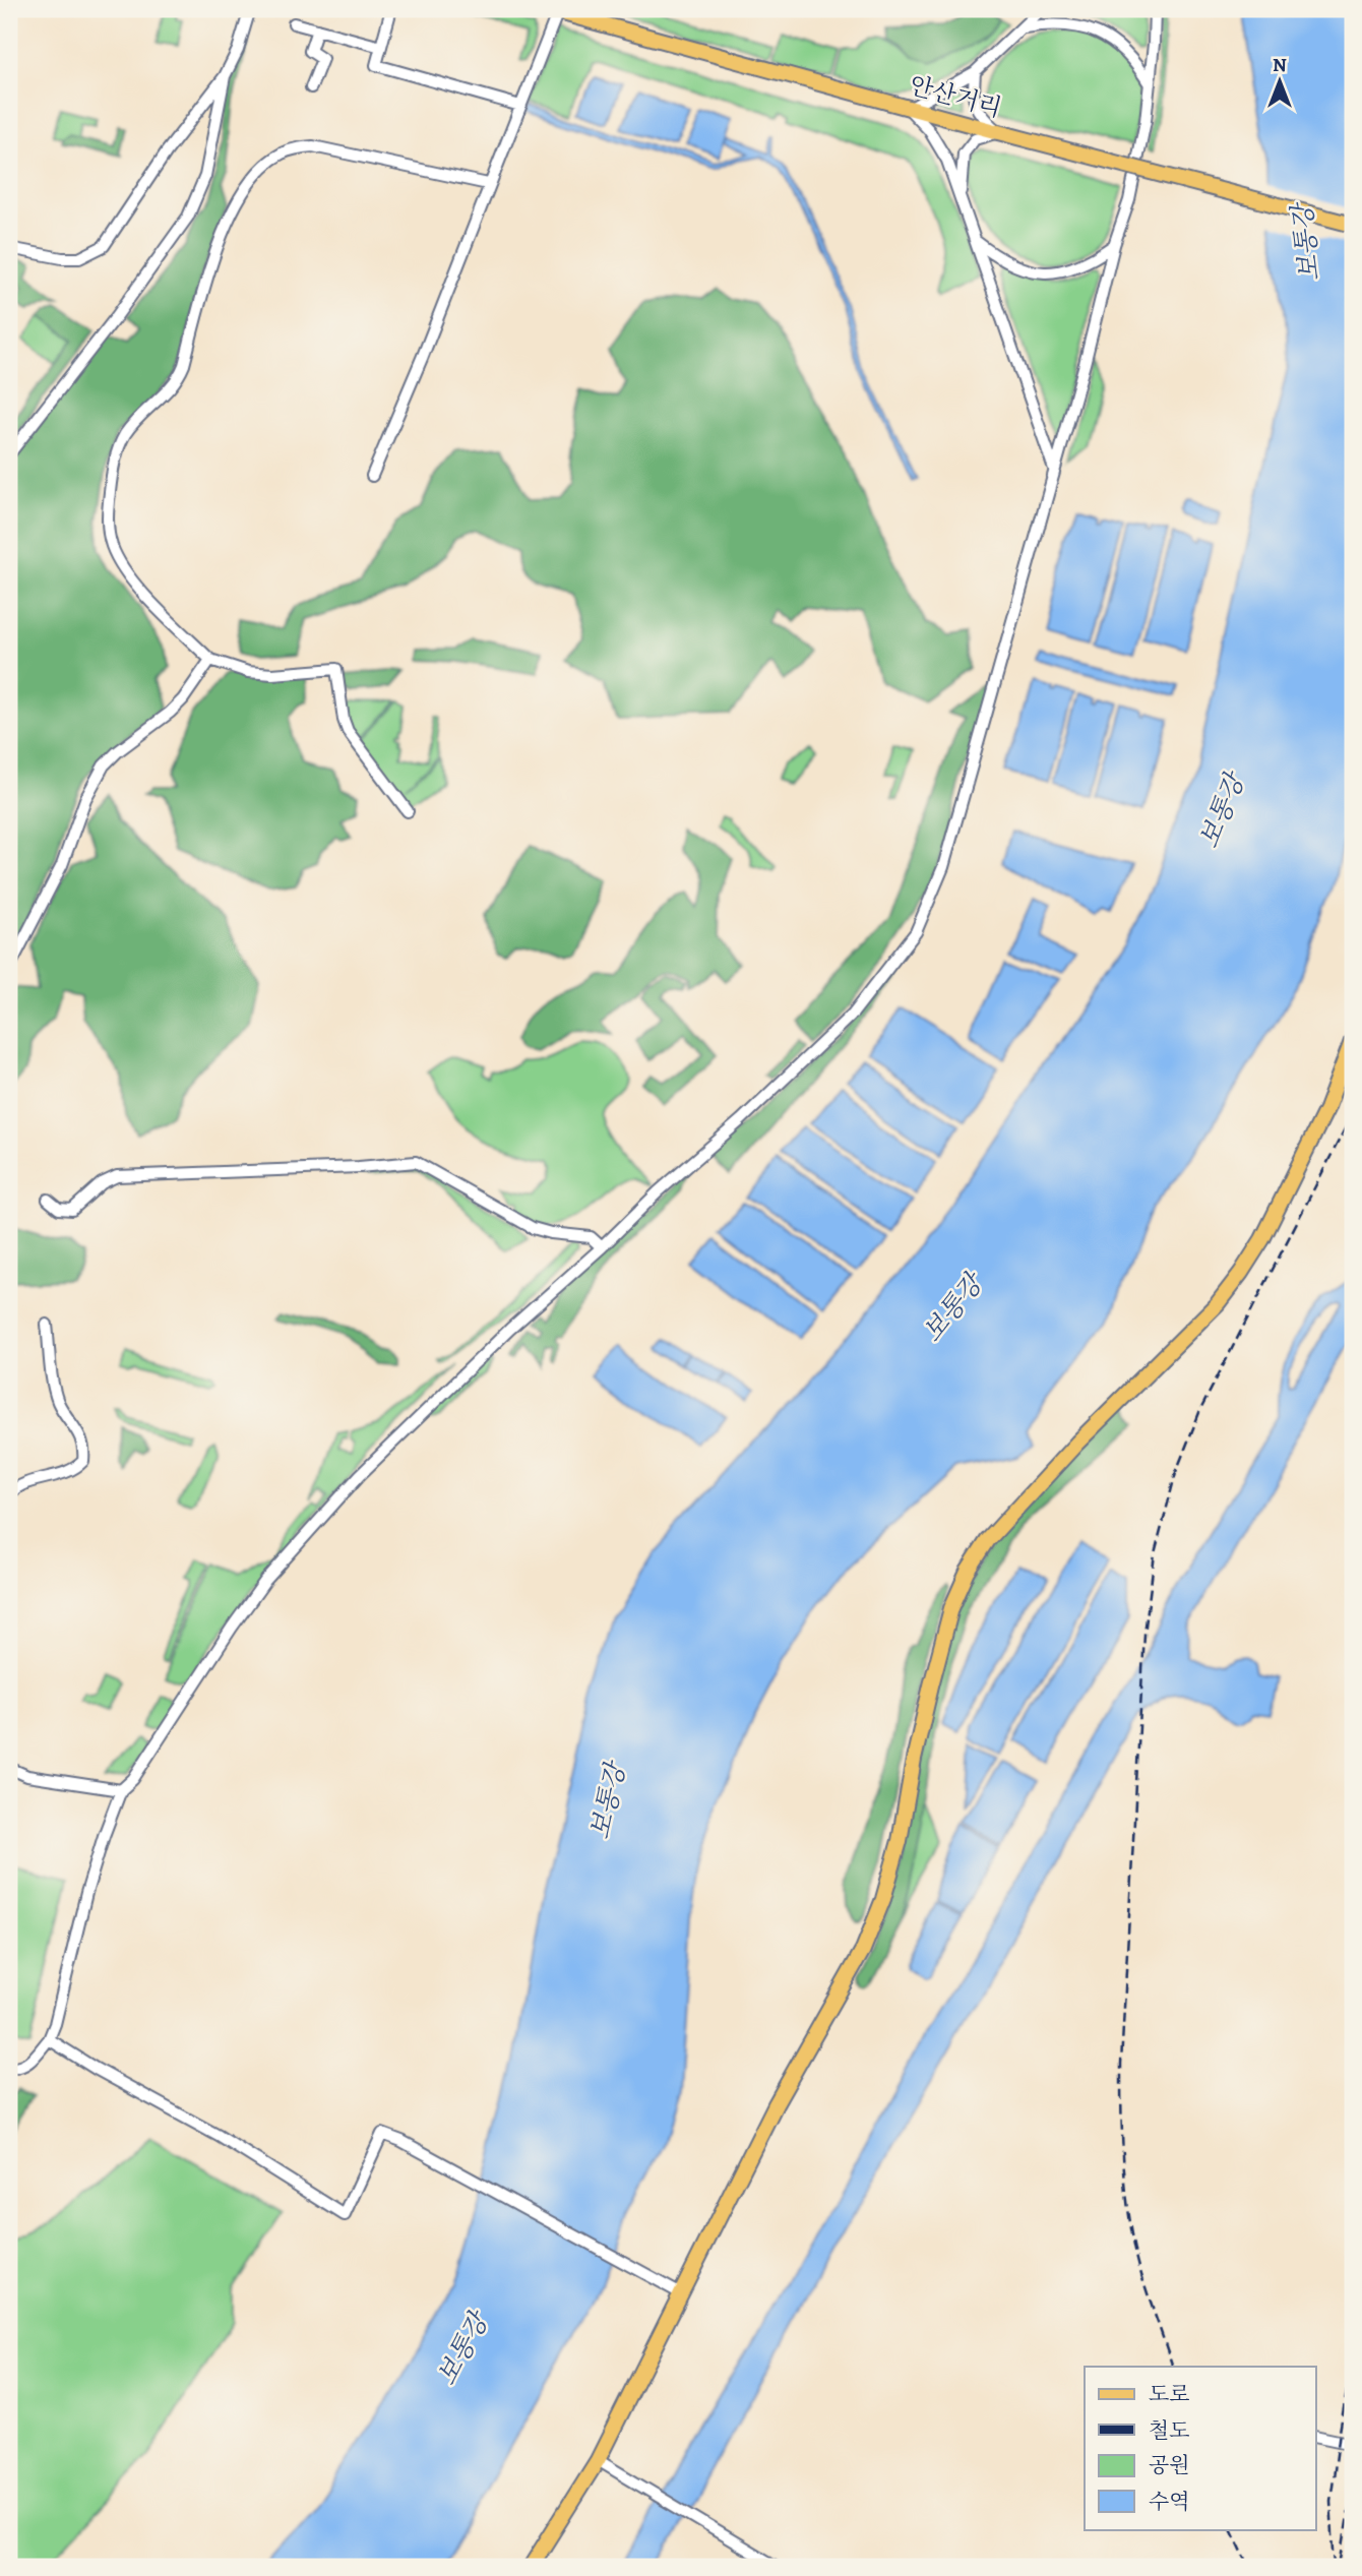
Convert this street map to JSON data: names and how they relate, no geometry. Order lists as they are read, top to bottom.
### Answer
{
  "streets": {
    "main road": ["안산거리"]
  },
  "water": ["보통강"],
  "legend": [
    "도로",
    "철도",
    "공원",
    "수역"
  ],
  "north": "top"
}
